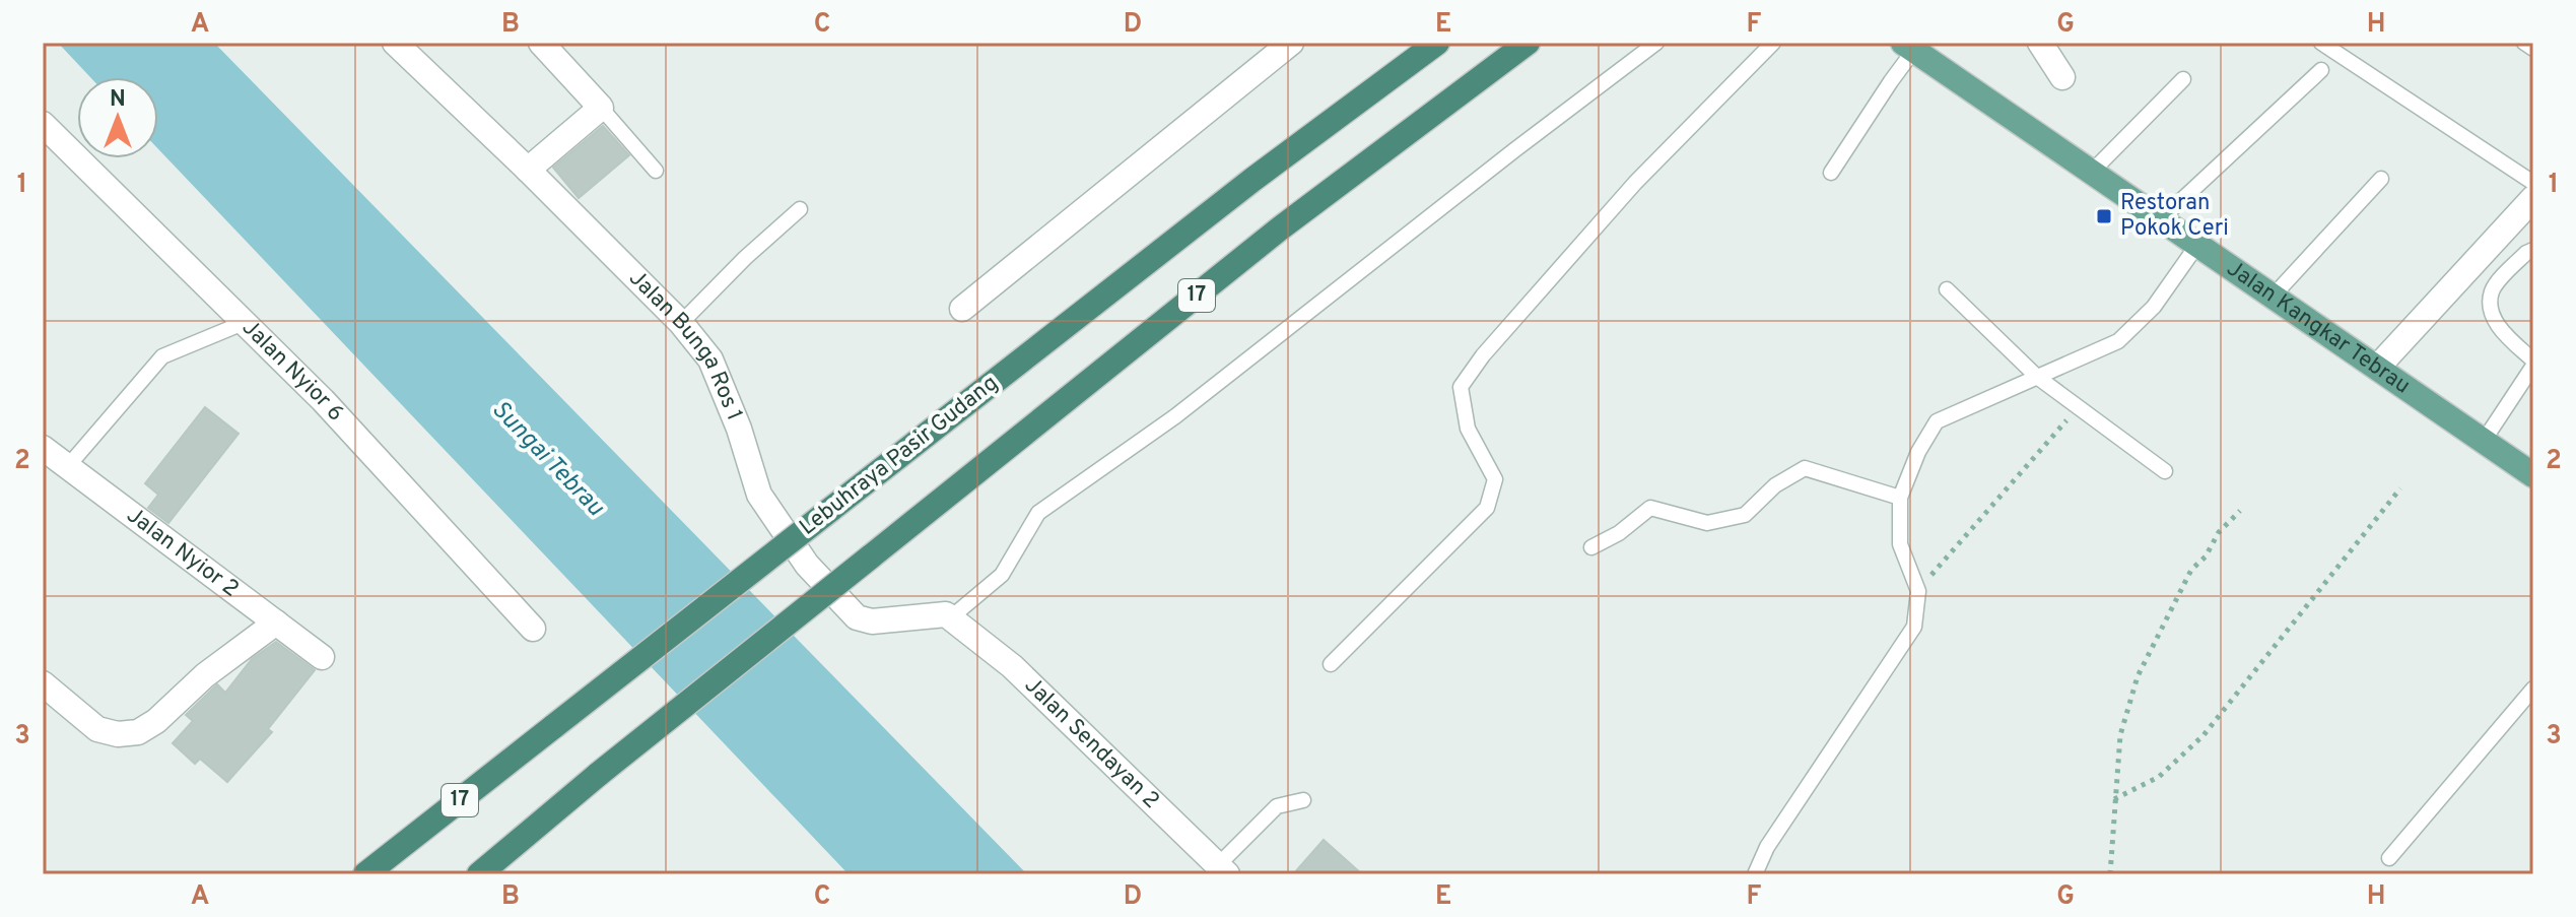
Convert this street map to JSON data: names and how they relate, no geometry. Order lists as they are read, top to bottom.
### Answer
{
  "streets": {
    "highway": ["17", "Lebuhraya Pasir Gudang"],
    "main road": ["Jalan Kangkar Tebrau"],
    "street": [
      "Jalan Bunga Ros 1",
      "Jalan Nyior 6",
      "Jalan Nyior 2",
      "Jalan Sendayan 2"
    ]
  },
  "crossings": [
    ["Jalan Bunga Ros 1", "Jalan Sendayan 2"]
  ],
  "water": ["Sungai Tebrau"],
  "places": {
    "transit": ["Restoran Pokok Ceri"]
  },
  "north": "top",
  "grid": {
    "columns": [
      "A",
      "B",
      "C",
      "D",
      "E",
      "F",
      "G",
      "H"
    ],
    "rows": ["1", "2", "3"]
  }
}
